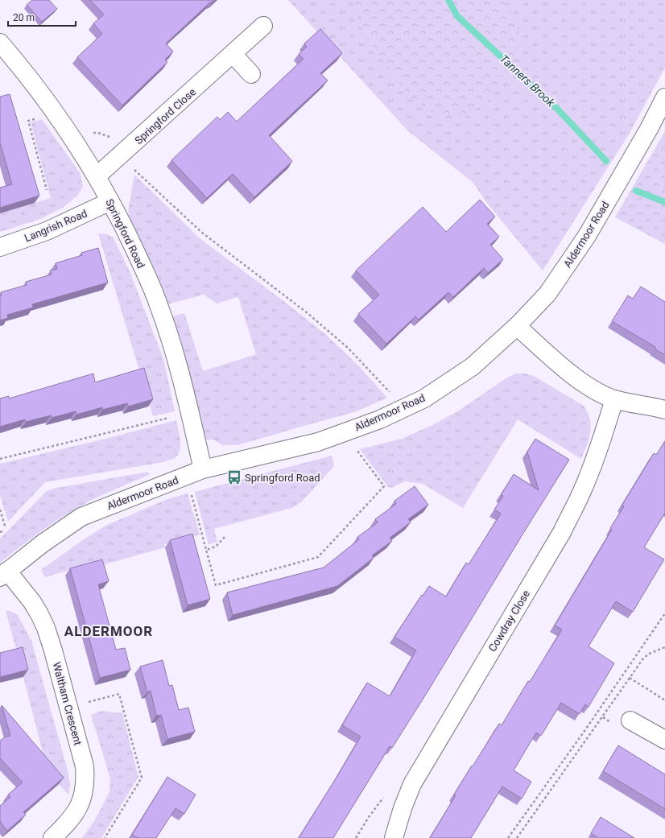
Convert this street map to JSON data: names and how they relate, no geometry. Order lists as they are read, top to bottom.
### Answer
{
  "streets": {
    "street": [
      "Springford Close",
      "Langrish Road",
      "Springford Road",
      "Aldermoor Road",
      "Cowdray Close",
      "Waltham Crescent"
    ]
  },
  "crossings": [
    ["Springford Close", "Springford Road"],
    ["Langrish Road", "Springford Road"],
    ["Springford Road", "Aldermoor Road"],
    ["Aldermoor Road", "Waltham Crescent"]
  ],
  "districts": ["ALDERMOOR"],
  "water": ["Tanners Brook"],
  "places": {
    "bus stop": ["Springford Road"]
  },
  "scale_bar": "20 m"
}
